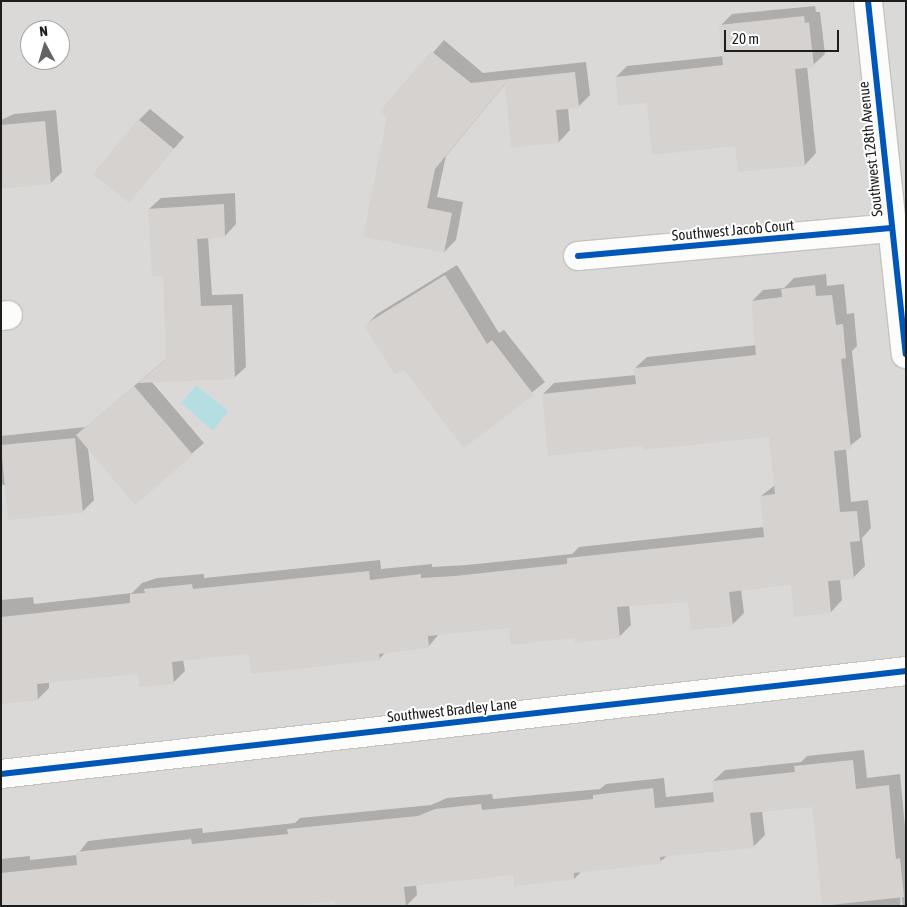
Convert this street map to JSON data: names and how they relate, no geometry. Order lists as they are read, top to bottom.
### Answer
{
  "streets": {
    "street": ["Southwest 128th Avenue", "Southwest Jacob Court", "Southwest Bradley Lane"]
  },
  "crossings": [
    ["Southwest 128th Avenue", "Southwest Jacob Court"]
  ],
  "scale_bar": "20 m",
  "north": "top"
}
